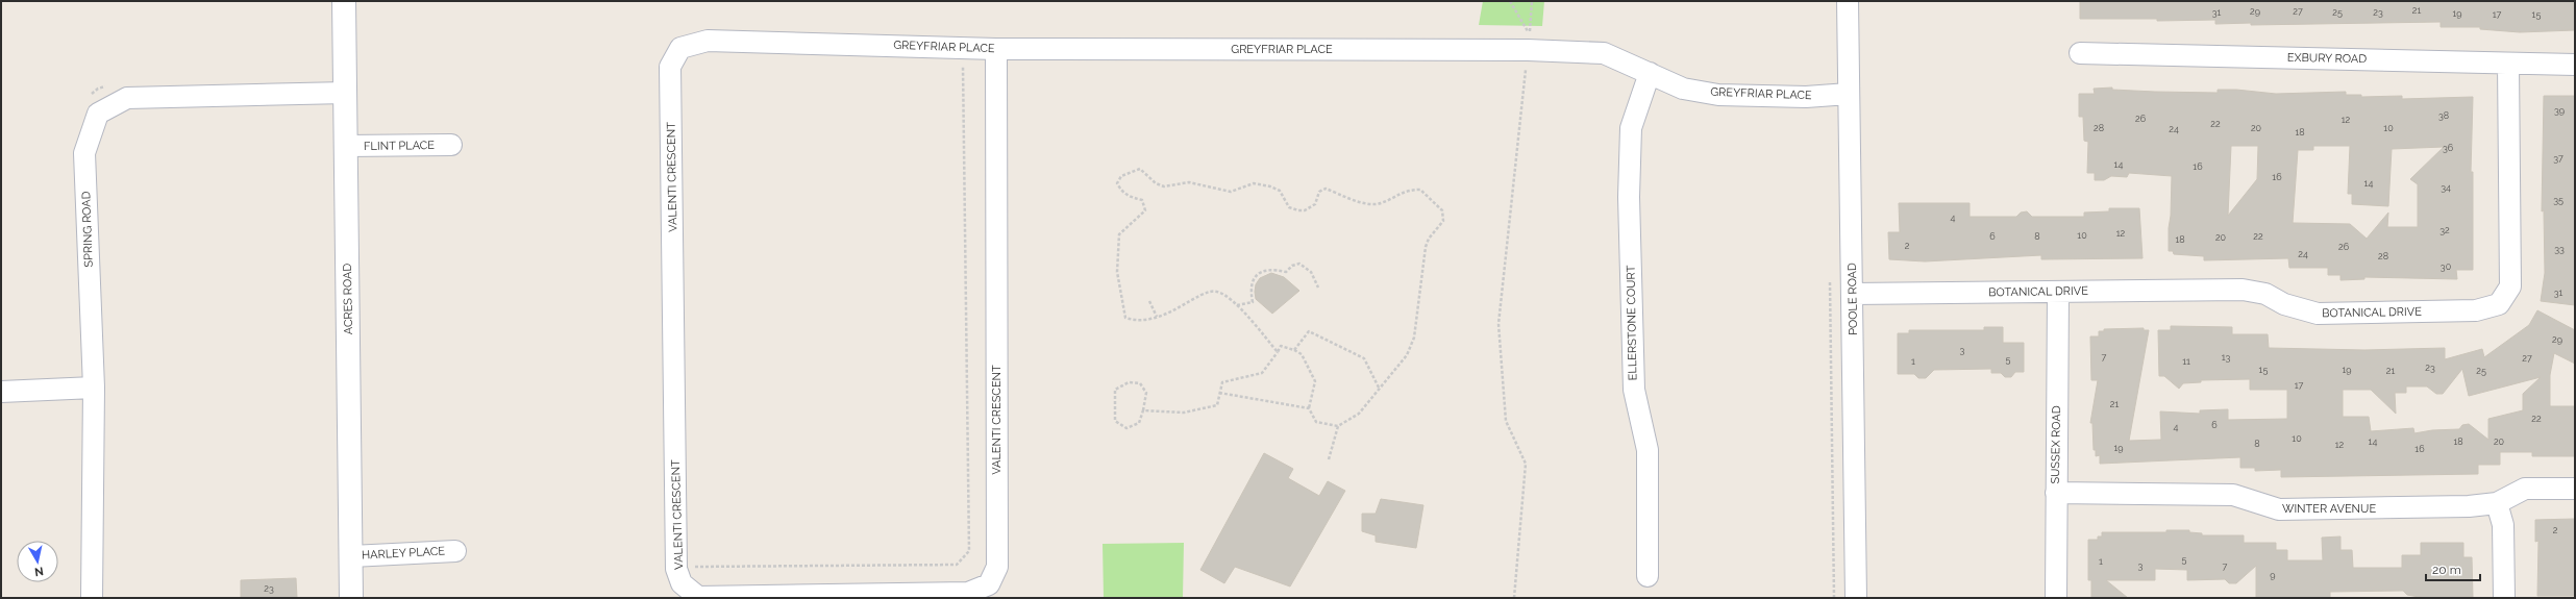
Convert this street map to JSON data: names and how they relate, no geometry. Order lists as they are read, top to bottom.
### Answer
{
  "streets": {
    "street": [
      "GREYFRIAR PLACE",
      "EXBURY ROAD",
      "FLINT PLACE",
      "VALENTI CRESCENT",
      "SPRING ROAD",
      "BOTANICAL DRIVE",
      "ACRES ROAD",
      "POOLE ROAD",
      "ELLERSTONE COURT",
      "SUSSEX ROAD",
      "WINTER AVENUE",
      "HARLEY PLACE"
    ]
  },
  "crossings": [
    ["GREYFRIAR PLACE", "VALENTI CRESCENT"],
    ["GREYFRIAR PLACE", "POOLE ROAD"],
    ["GREYFRIAR PLACE", "ELLERSTONE COURT"],
    ["EXBURY ROAD", "BOTANICAL DRIVE"],
    ["FLINT PLACE", "ACRES ROAD"],
    ["SPRING ROAD", "ACRES ROAD"],
    ["BOTANICAL DRIVE", "POOLE ROAD"],
    ["BOTANICAL DRIVE", "SUSSEX ROAD"],
    ["ACRES ROAD", "HARLEY PLACE"],
    ["SUSSEX ROAD", "WINTER AVENUE"]
  ],
  "house_numbers": [
    "21",
    "29",
    "27",
    "31",
    "25",
    "23",
    "19",
    "17",
    "15",
    "39",
    "38",
    "26",
    "12",
    "22",
    "28",
    "20",
    "10",
    "24",
    "18",
    "36",
    "37",
    "14",
    "16",
    "16",
    "14",
    "34",
    "35",
    "4",
    "32",
    "12",
    "10",
    "6",
    "8",
    "22",
    "20",
    "18",
    "2",
    "26",
    "33",
    "24",
    "28",
    "30",
    "31",
    "29",
    "3",
    "7",
    "13",
    "27",
    "5",
    "1",
    "11",
    "23",
    "15",
    "19",
    "21",
    "25",
    "17",
    "21",
    "22",
    "6",
    "4",
    "10",
    "14",
    "18",
    "20",
    "8",
    "12",
    "19",
    "16",
    "2",
    "5",
    "1",
    "3",
    "7",
    "9",
    "23"
  ],
  "scale_bar": "20 m",
  "north": "bottom"
}
